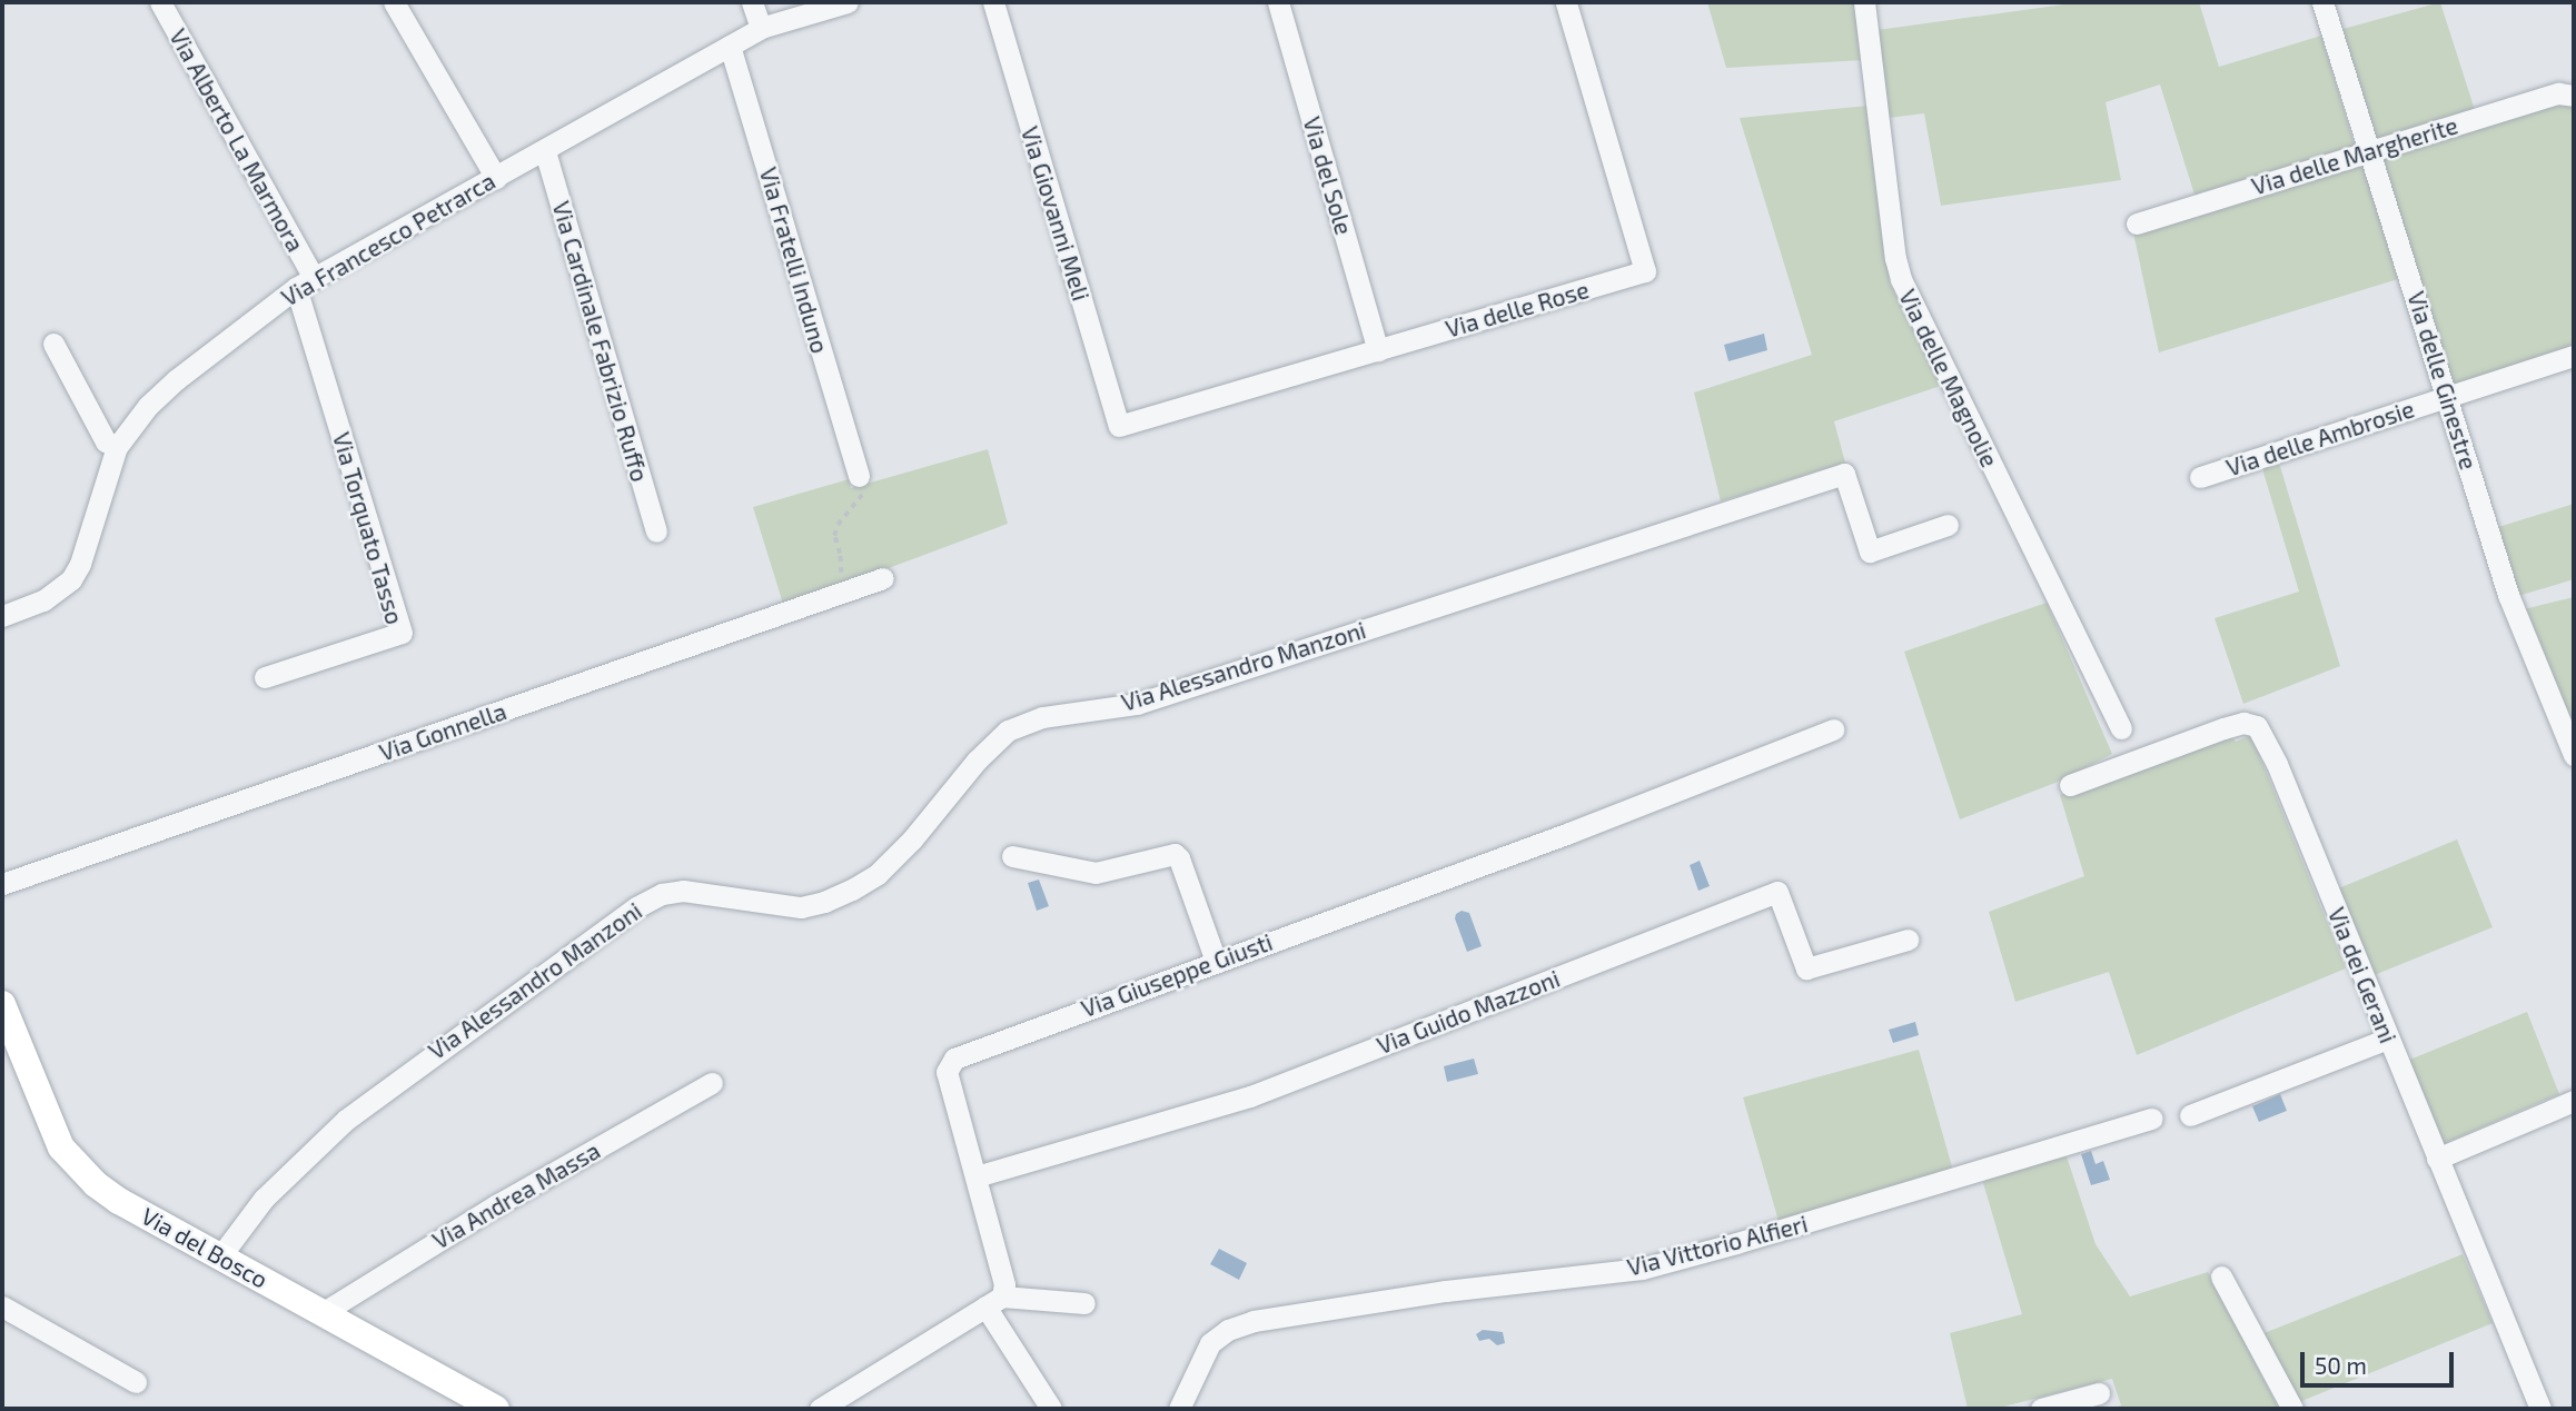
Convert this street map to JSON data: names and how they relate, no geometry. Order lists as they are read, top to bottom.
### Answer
{
  "streets": {
    "main road": ["Via del Bosco"],
    "street": [
      "Via Alberto La Marmora",
      "Via delle Margherite",
      "Via del Sole",
      "Via Giovanni Meli",
      "Via Francesco Petrarca",
      "Via Fratelli Induno",
      "Via delle Rose",
      "Via Cardinale Fabrizio Ruffo",
      "Via delle Magnolie",
      "Via delle Ginestre",
      "Via delle Ambrosie",
      "Via Torquato Tasso",
      "Via Alessandro Manzoni",
      "Via Gonnella",
      "Via Giuseppe Giusti",
      "Via dei Gerani",
      "Via Guido Mazzoni",
      "Via Andrea Massa",
      "Via Vittorio Alfieri"
    ]
  },
  "crossings": [
    ["Via Alberto La Marmora", "Via Francesco Petrarca"],
    ["Via Alberto La Marmora", "Via Torquato Tasso"],
    ["Via delle Margherite", "Via delle Ginestre"],
    ["Via del Sole", "Via delle Rose"],
    ["Via Giovanni Meli", "Via delle Rose"],
    ["Via Francesco Petrarca", "Via Fratelli Induno"],
    ["Via Francesco Petrarca", "Via Cardinale Fabrizio Ruffo"],
    ["Via Francesco Petrarca", "Via Torquato Tasso"],
    ["Via delle Ginestre", "Via delle Ambrosie"],
    ["Via Alessandro Manzoni", "Via del Bosco"],
    ["Via Giuseppe Giusti", "Via Guido Mazzoni"],
    ["Via Andrea Massa", "Via del Bosco"]
  ],
  "scale_bar": "50 m"
}
